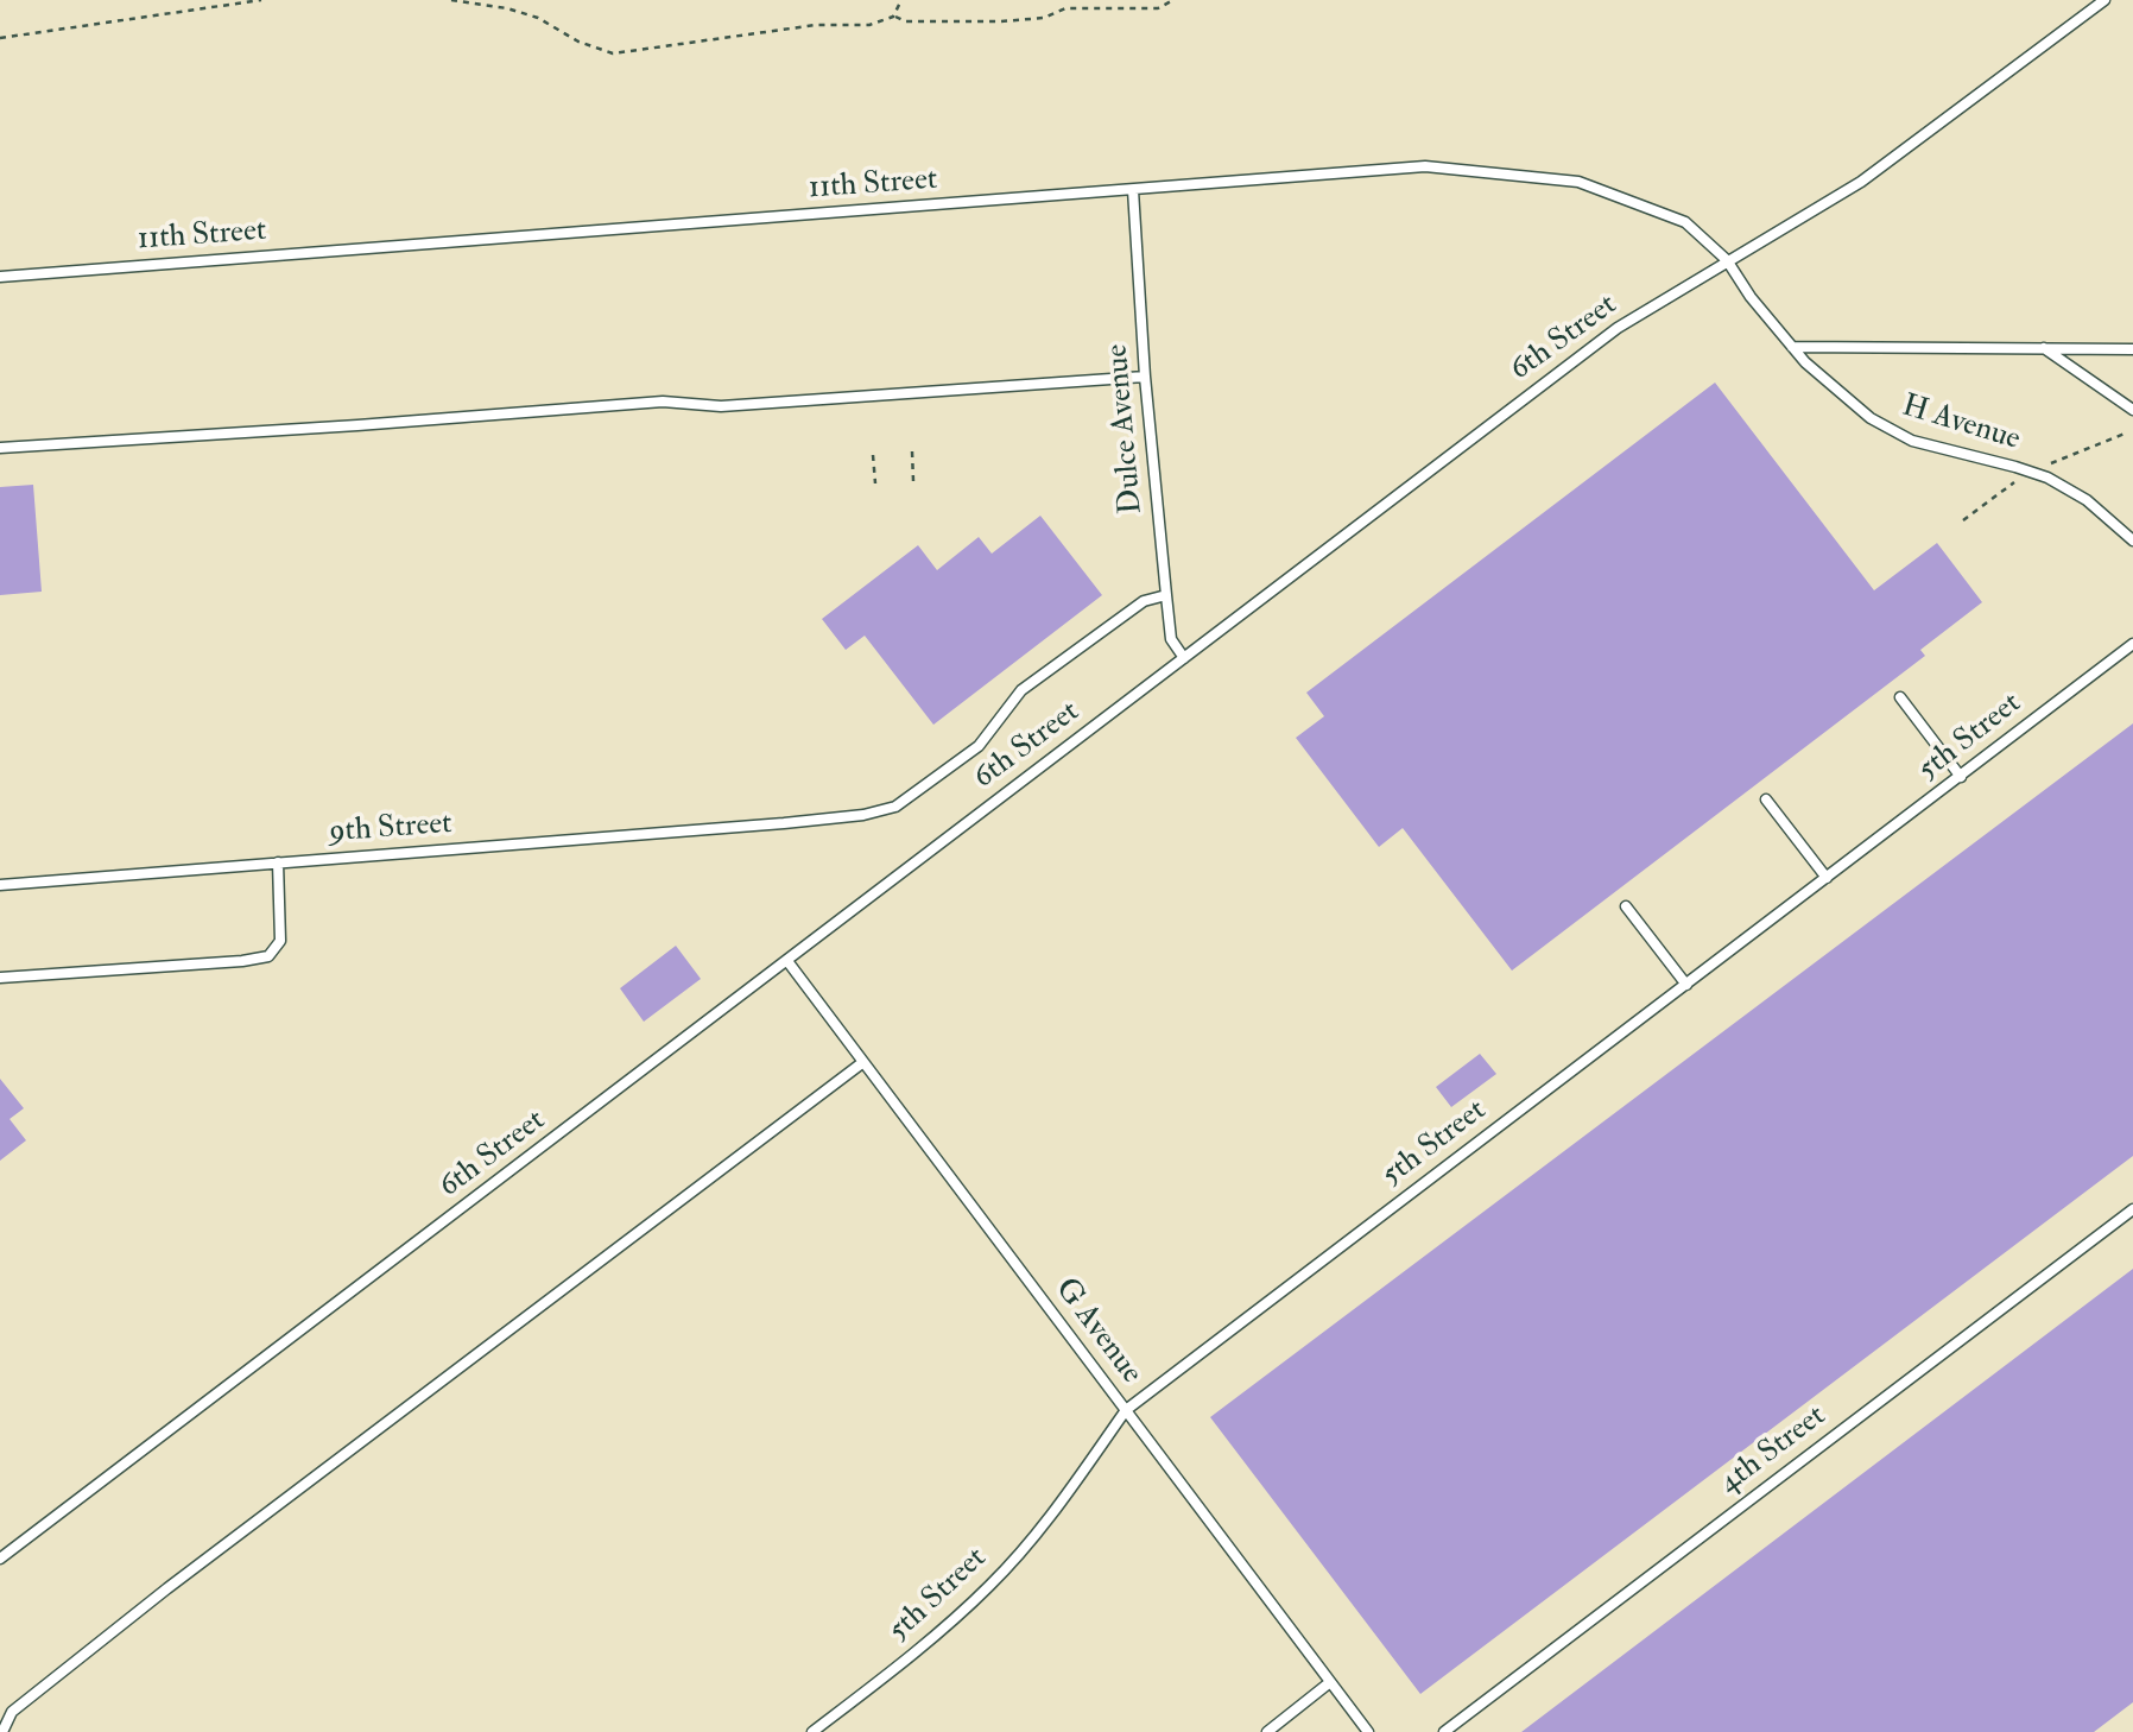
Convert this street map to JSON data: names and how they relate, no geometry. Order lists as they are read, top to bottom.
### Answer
{
  "streets": {
    "lane": [
      "11th Street",
      "6th Street",
      "H Avenue",
      "Dulce Avenue",
      "5th Street",
      "9th Street",
      "G Avenue",
      "4th Street"
    ]
  },
  "crossings": [
    ["11th Street", "6th Street"],
    ["11th Street", "H Avenue"],
    ["11th Street", "Dulce Avenue"],
    ["6th Street", "H Avenue"],
    ["6th Street", "Dulce Avenue"],
    ["6th Street", "G Avenue"],
    ["Dulce Avenue", "9th Street"],
    ["5th Street", "G Avenue"]
  ]
}
